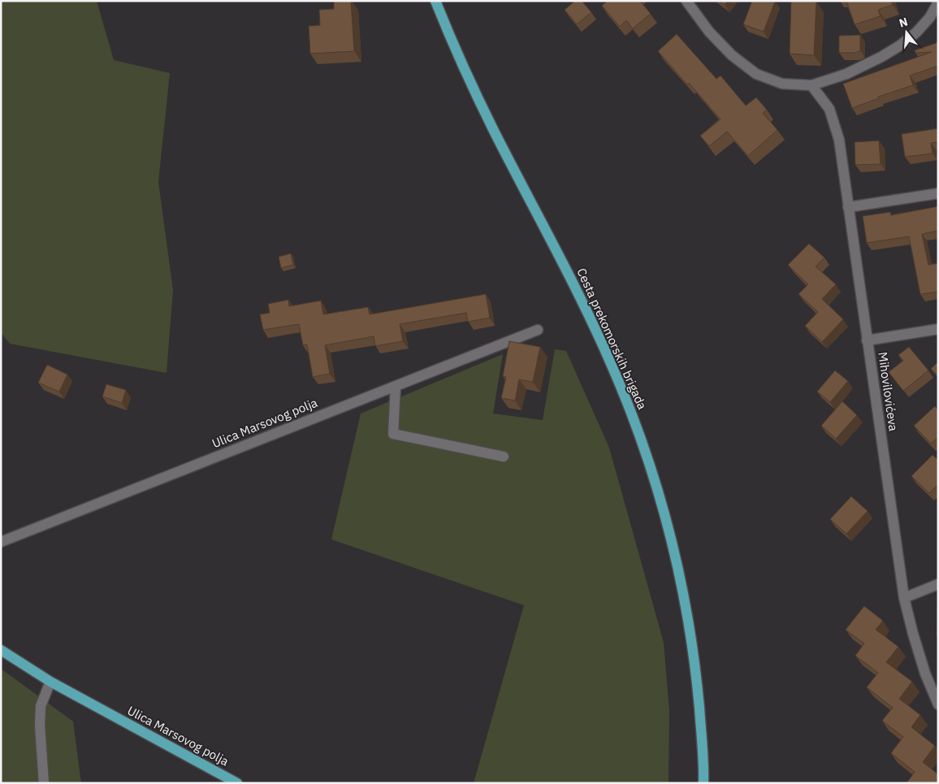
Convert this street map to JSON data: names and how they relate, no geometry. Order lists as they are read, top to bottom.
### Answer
{
  "streets": {
    "main road": ["Cesta prekomorskih brigada", "Ulica Marsovog polja"],
    "street": ["Mihovilovićeva"]
  },
  "north": "top"
}
